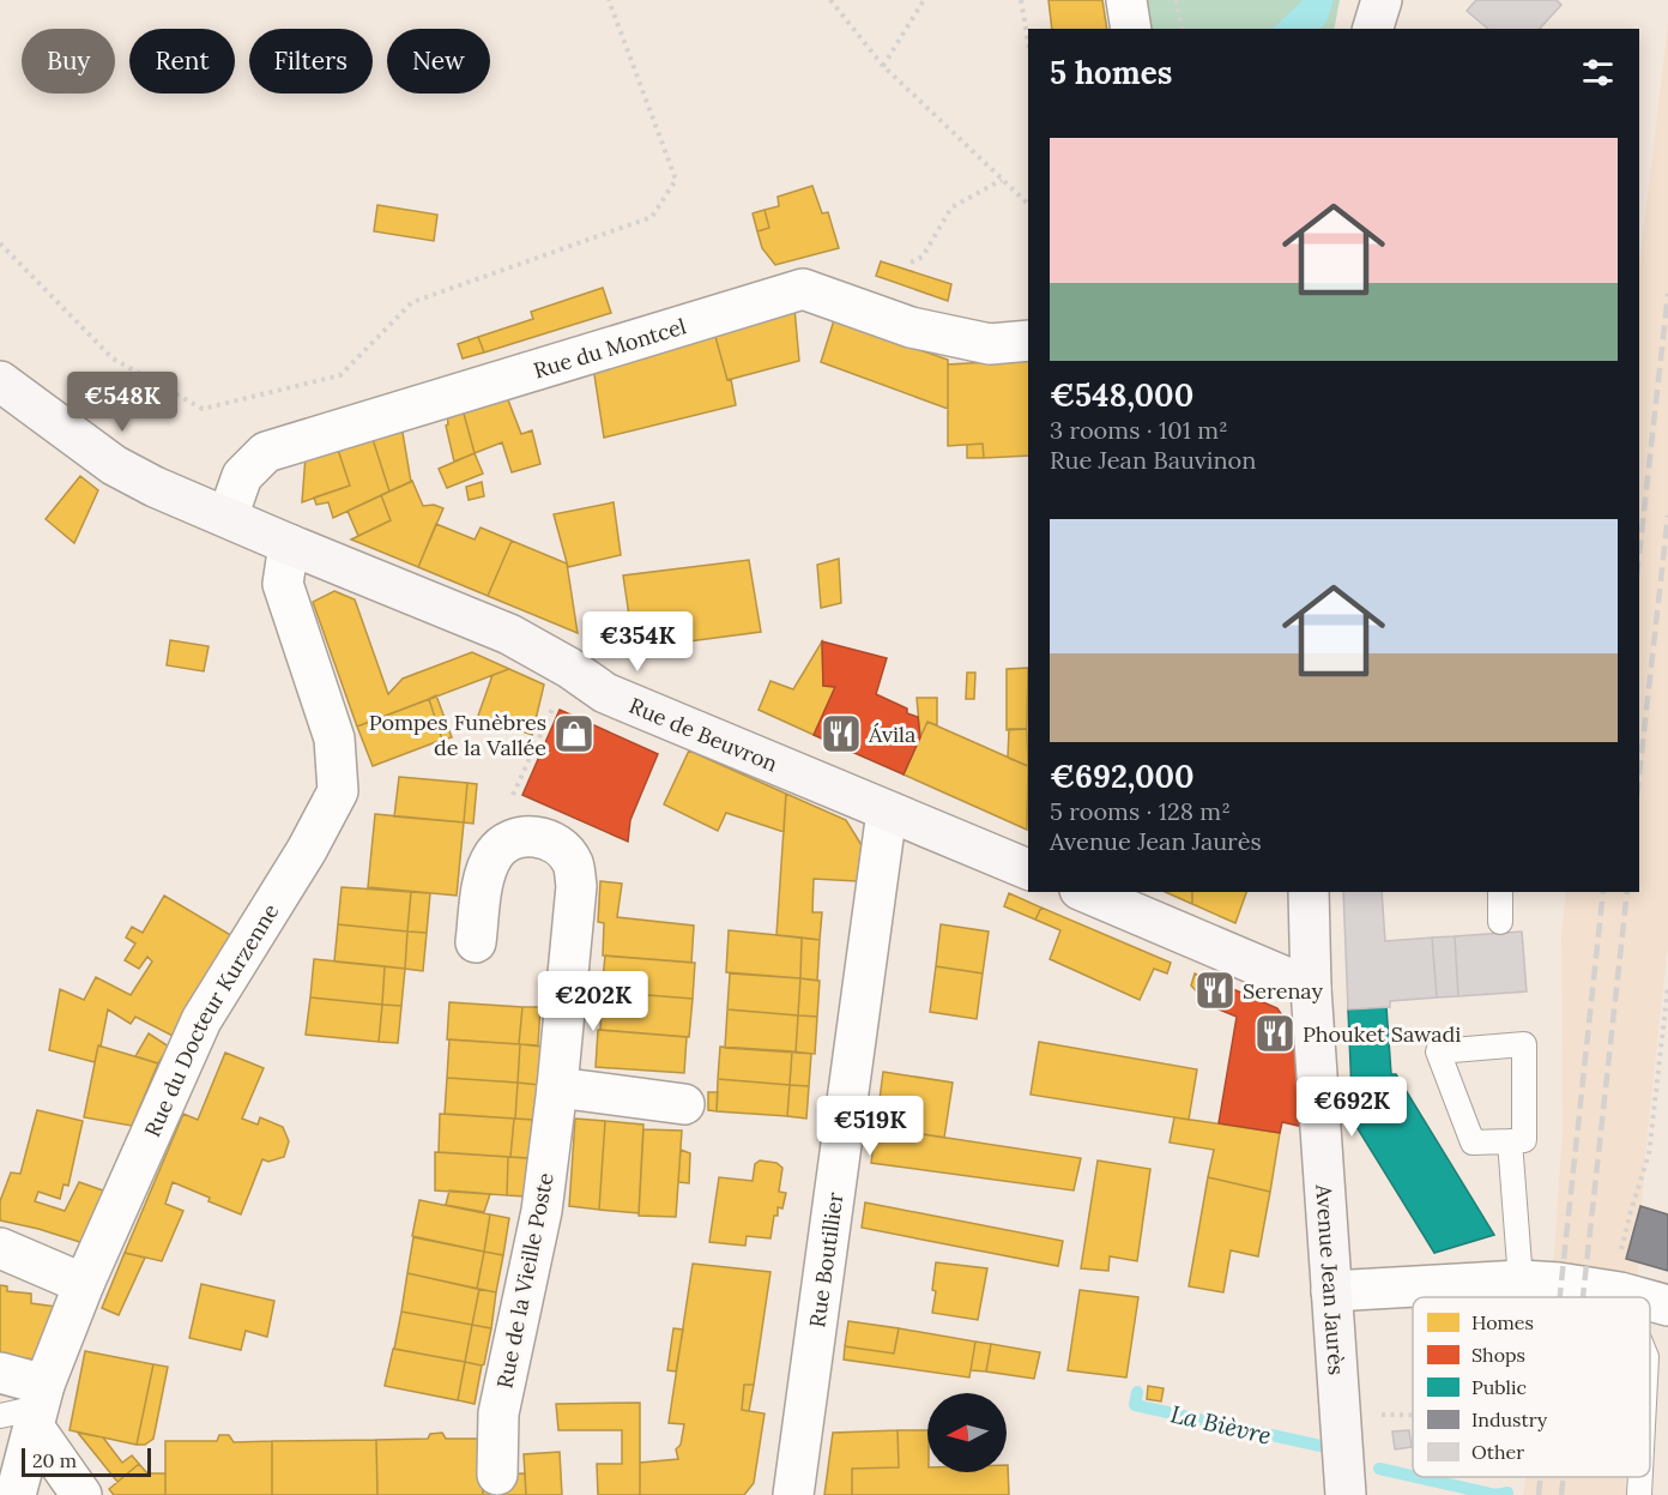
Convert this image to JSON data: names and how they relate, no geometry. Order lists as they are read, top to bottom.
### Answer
{
  "streets": {
    "main road": ["Rue de Beuvron", "Avenue Jean Jaurès"],
    "street": [
      "Rue du Montcel",
      "Rue du Docteur Kurzenne",
      "Rue Boutillier",
      "Rue de la Vieille Poste"
    ]
  },
  "crossings": [
    ["Rue du Montcel", "Rue de Beuvron"],
    ["Rue de Beuvron", "Rue du Docteur Kurzenne"],
    ["Rue de Beuvron", "Rue Boutillier"]
  ],
  "water": ["La Bièvre"],
  "places": {
    "shop": ["Pompes Funèbres de la Vallée"],
    "restaurant": ["Ávila", "Serenay", "Phouket Sawadi"]
  },
  "legend": [
    "Homes",
    "Shops",
    "Public",
    "Industry",
    "Other"
  ],
  "scale_bar": "20 m",
  "north": "left",
  "page": {
    "chip": [
      "Buy",
      "Rent",
      "Filters",
      "New"
    ],
    "heading": "5 homes",
    "list": [
      {
        "name": "€548,000",
        "note": "3 rooms · 101 m² · Rue Jean Bauvinon"
      },
      {
        "name": "€692,000",
        "note": "5 rooms · 128 m² · Avenue Jean Jaurès"
      }
    ],
    "price": [
      "€548K",
      "€354K",
      "€202K",
      "€692K",
      "€519K"
    ],
    "scale": "20 m"
  }
}
